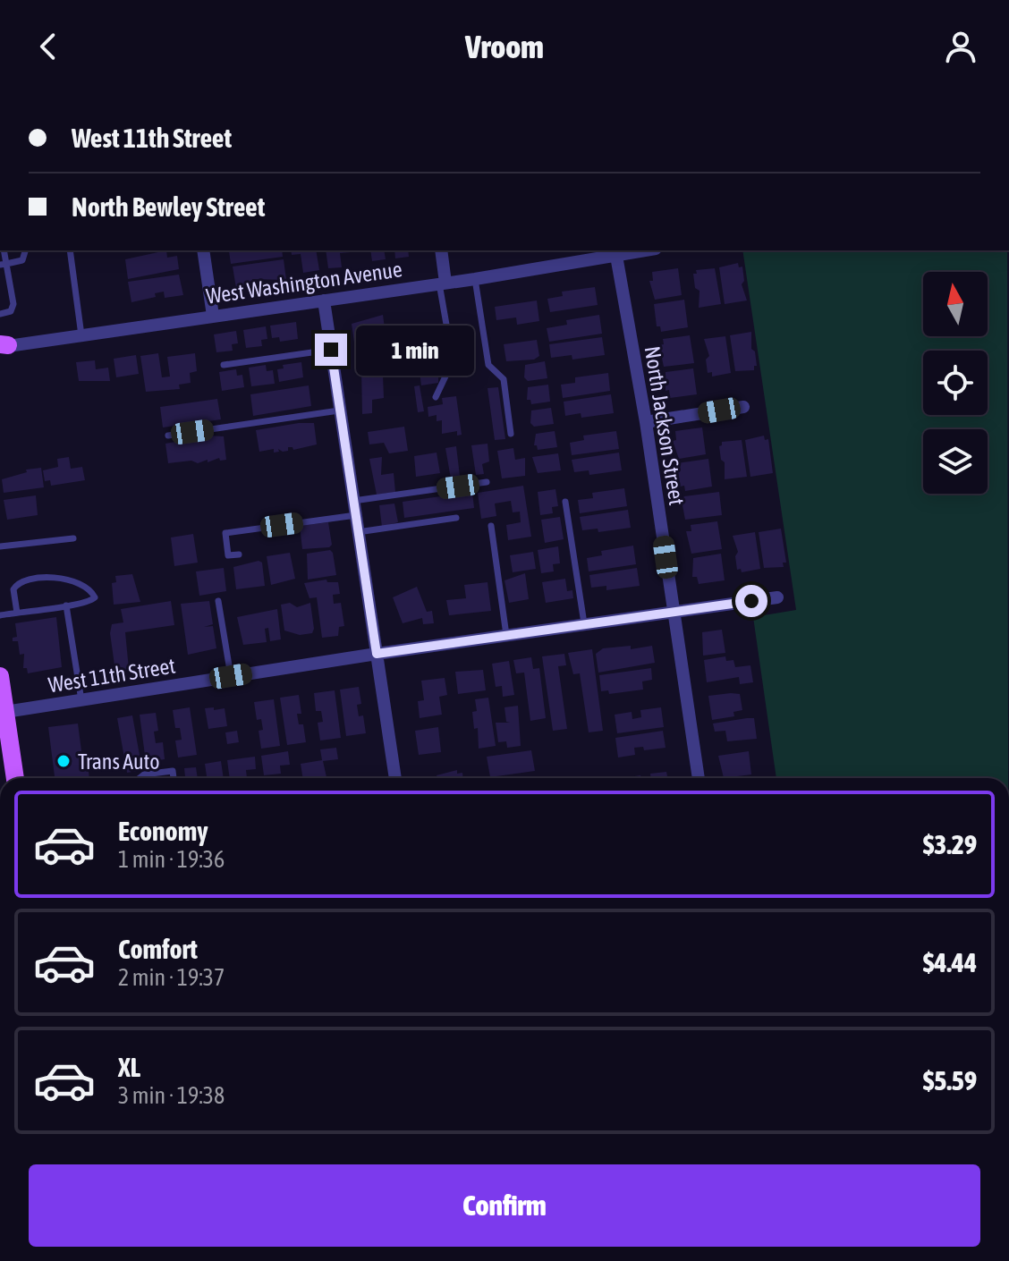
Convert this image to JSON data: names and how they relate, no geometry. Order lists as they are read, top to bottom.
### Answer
{
  "streets": {
    "street": ["West Washington Avenue", "North Jackson Street", "West 11th Street"]
  },
  "crossings": [
    ["West Washington Avenue", "North Jackson Street"],
    ["North Jackson Street", "West 11th Street"]
  ],
  "places": ["Trans Auto"],
  "north": "top",
  "page": {
    "header": "Vroom",
    "banner": ["West 11th Street", "North Bewley Street"],
    "bubble": "1 min",
    "list": [
      {
        "name": "Economy",
        "note": "1 min · 19:36",
        "value": "$3.29"
      },
      {
        "name": "Comfort",
        "note": "2 min · 19:37",
        "value": "$4.44"
      },
      {
        "name": "XL",
        "note": "3 min · 19:38",
        "value": "$5.59"
      }
    ],
    "buttons": "Confirm"
  }
}
